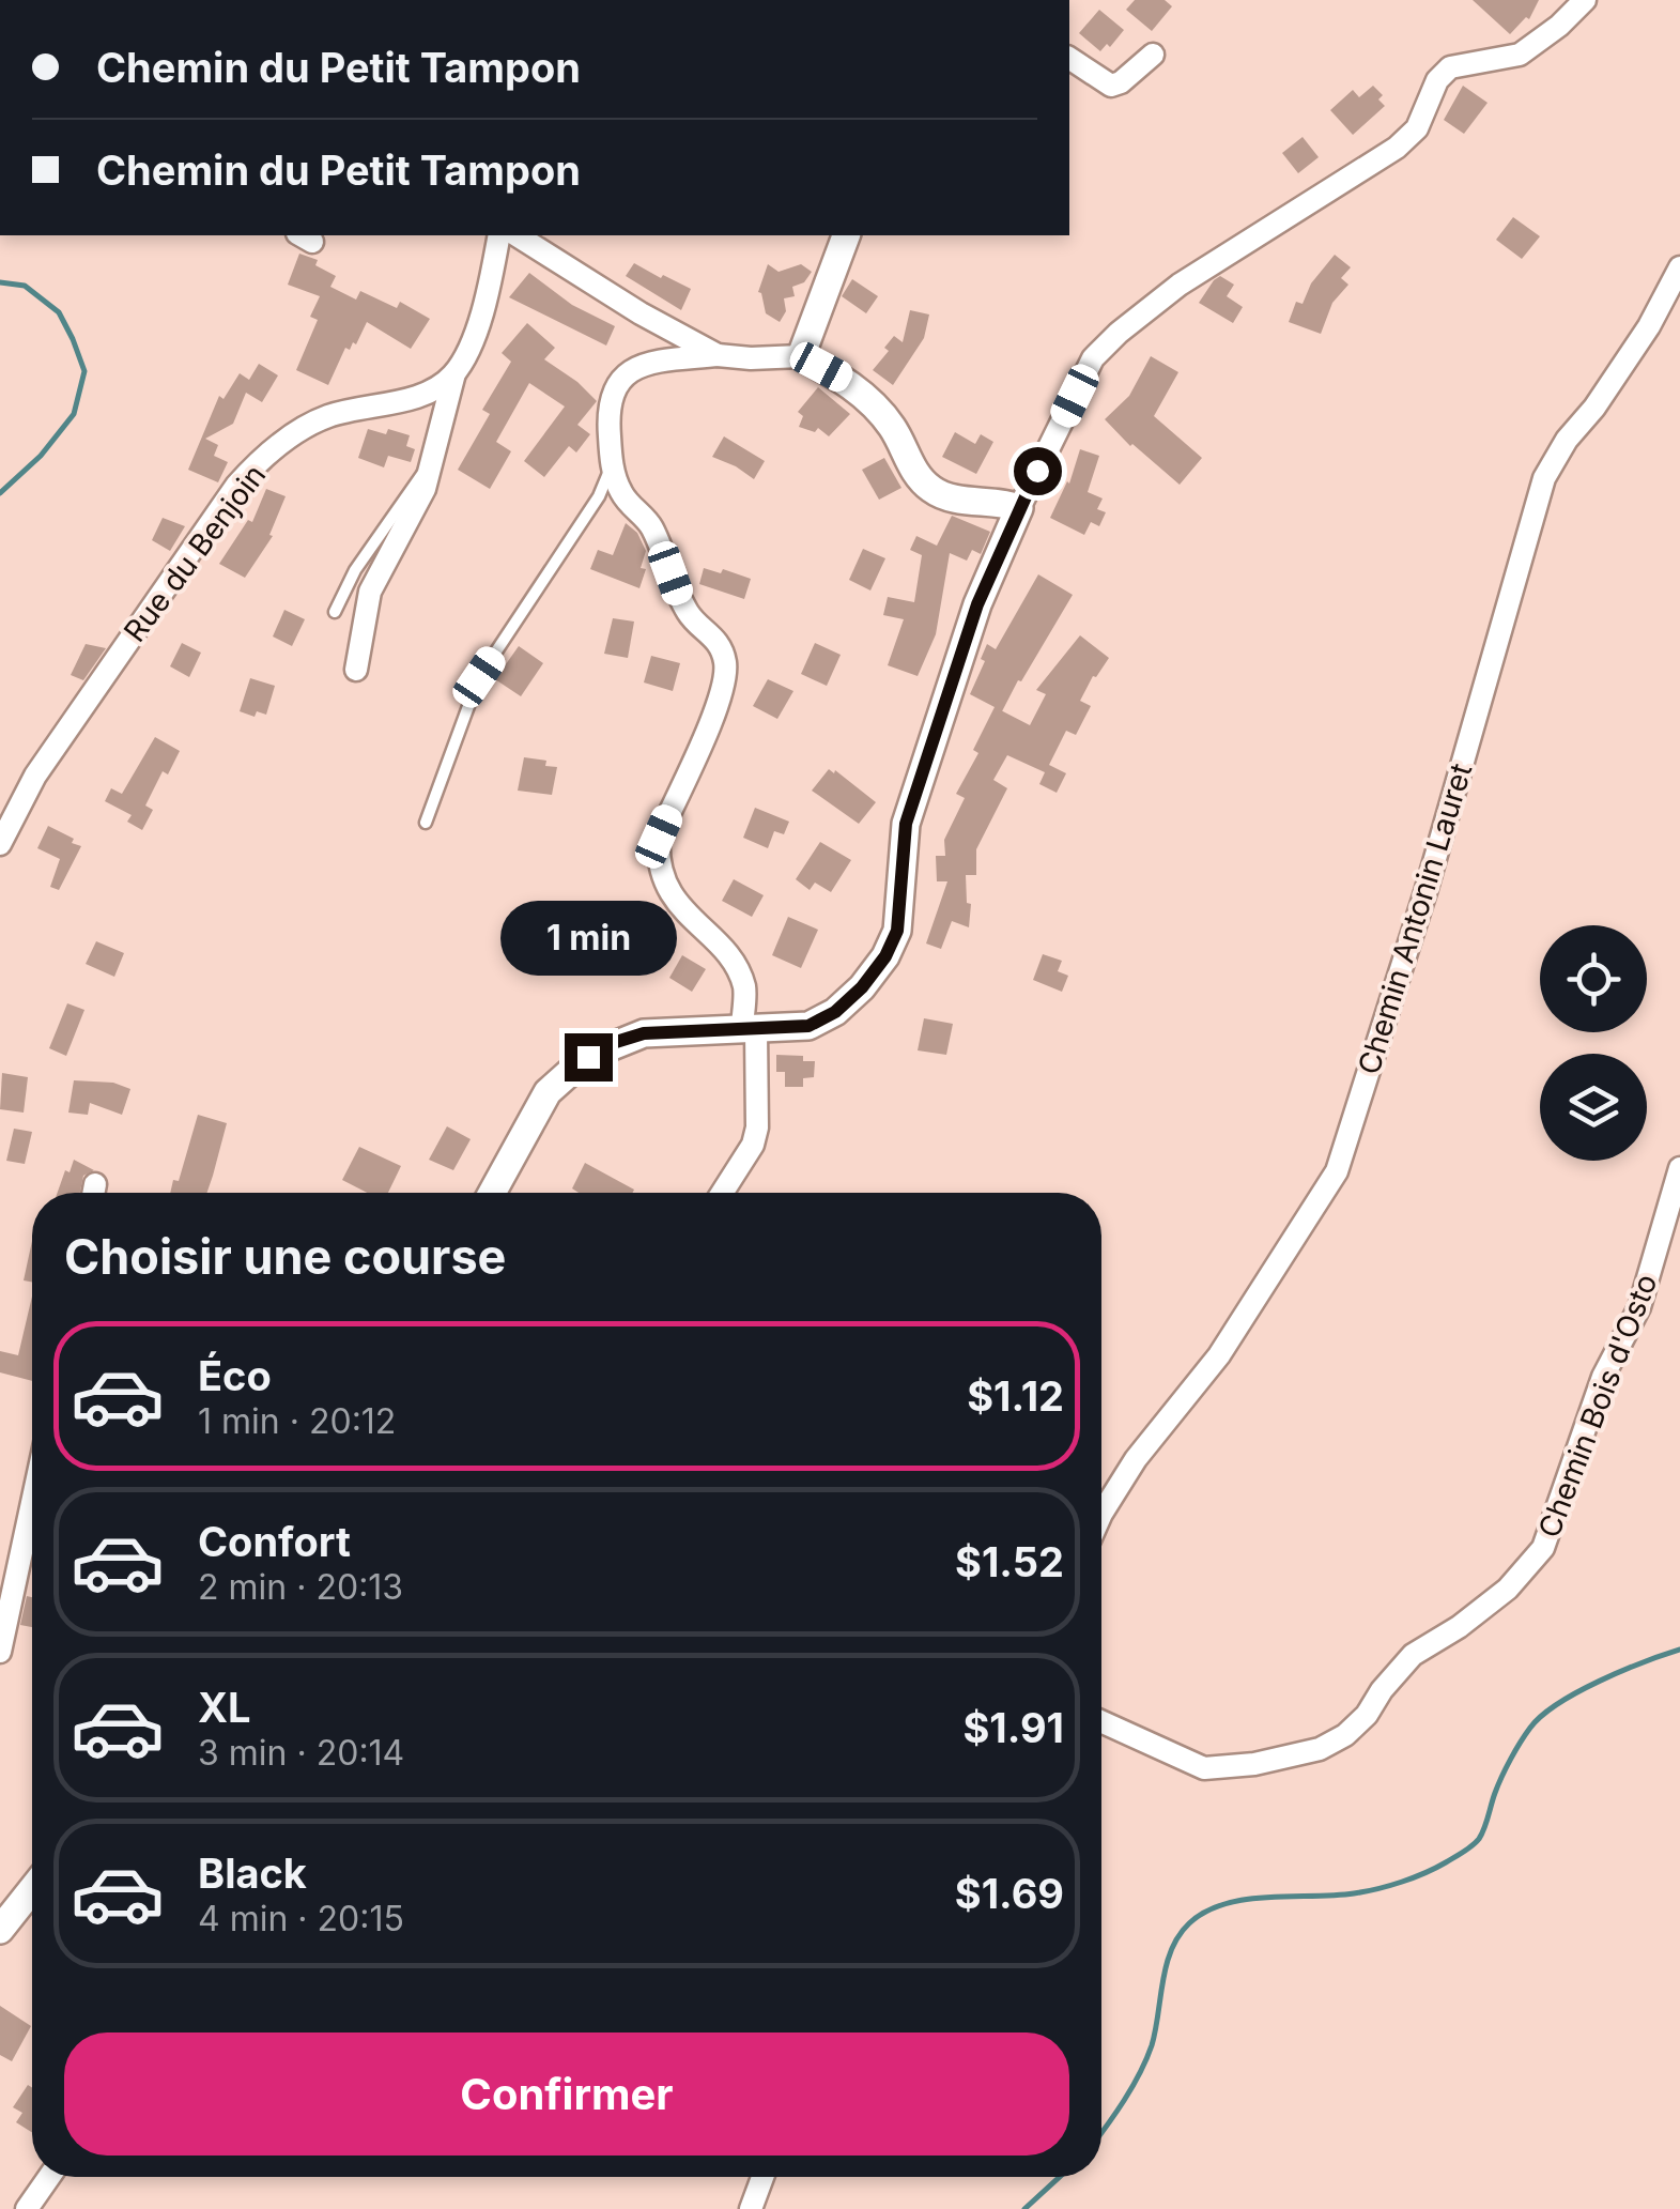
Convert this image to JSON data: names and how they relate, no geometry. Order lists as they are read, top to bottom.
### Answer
{
  "streets": {
    "street": ["Rue du Benjoin", "Chemin Antonin Lauret", "Chemin Bois d'Osto"]
  },
  "page": {
    "banner": ["Chemin du Petit Tampon", "Chemin du Petit Tampon"],
    "bubble": "1 min",
    "heading": "Choisir une course",
    "list": [
      {
        "name": "Éco",
        "note": "1 min · 20:12",
        "value": "$1.12"
      },
      {
        "name": "Confort",
        "note": "2 min · 20:13",
        "value": "$1.52"
      },
      {
        "name": "XL",
        "note": "3 min · 20:14",
        "value": "$1.91"
      },
      {
        "name": "Black",
        "note": "4 min · 20:15",
        "value": "$1.69"
      }
    ],
    "buttons": "Confirmer"
  }
}
